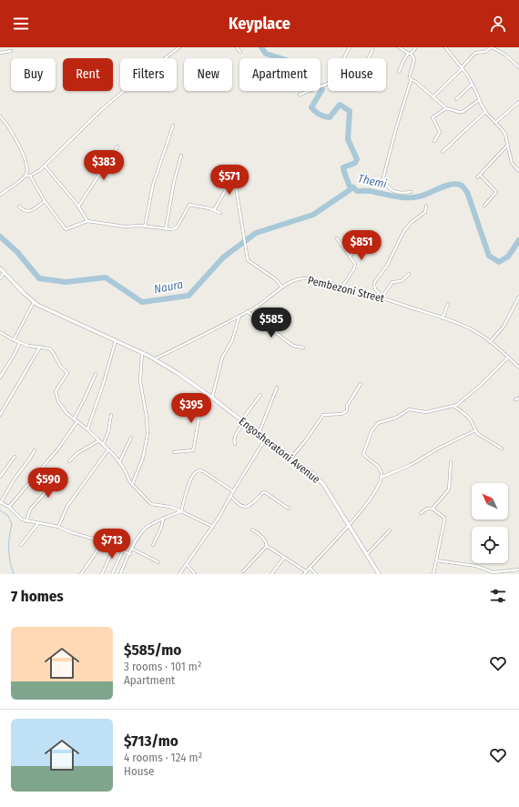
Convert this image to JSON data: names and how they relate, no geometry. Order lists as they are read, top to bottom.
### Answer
{
  "streets": {
    "street": ["Pembezoni Street", "Engosheratoni Avenue"]
  },
  "crossings": [
    ["Pembezoni Street", "Engosheratoni Avenue"]
  ],
  "water": ["Themi", "Naura"],
  "north": "top left",
  "page": {
    "header": "Keyplace",
    "chip": [
      "Buy",
      "Rent",
      "Filters",
      "New",
      "Apartment",
      "House"
    ],
    "price": [
      "$383",
      "$571",
      "$851",
      "$585",
      "$395",
      "$590",
      "$713"
    ],
    "heading": "7 homes",
    "list": [
      {
        "name": "$585/mo",
        "note": "3 rooms · 101 m² · Apartment"
      },
      {
        "name": "$713/mo",
        "note": "4 rooms · 124 m² · House"
      }
    ]
  }
}
